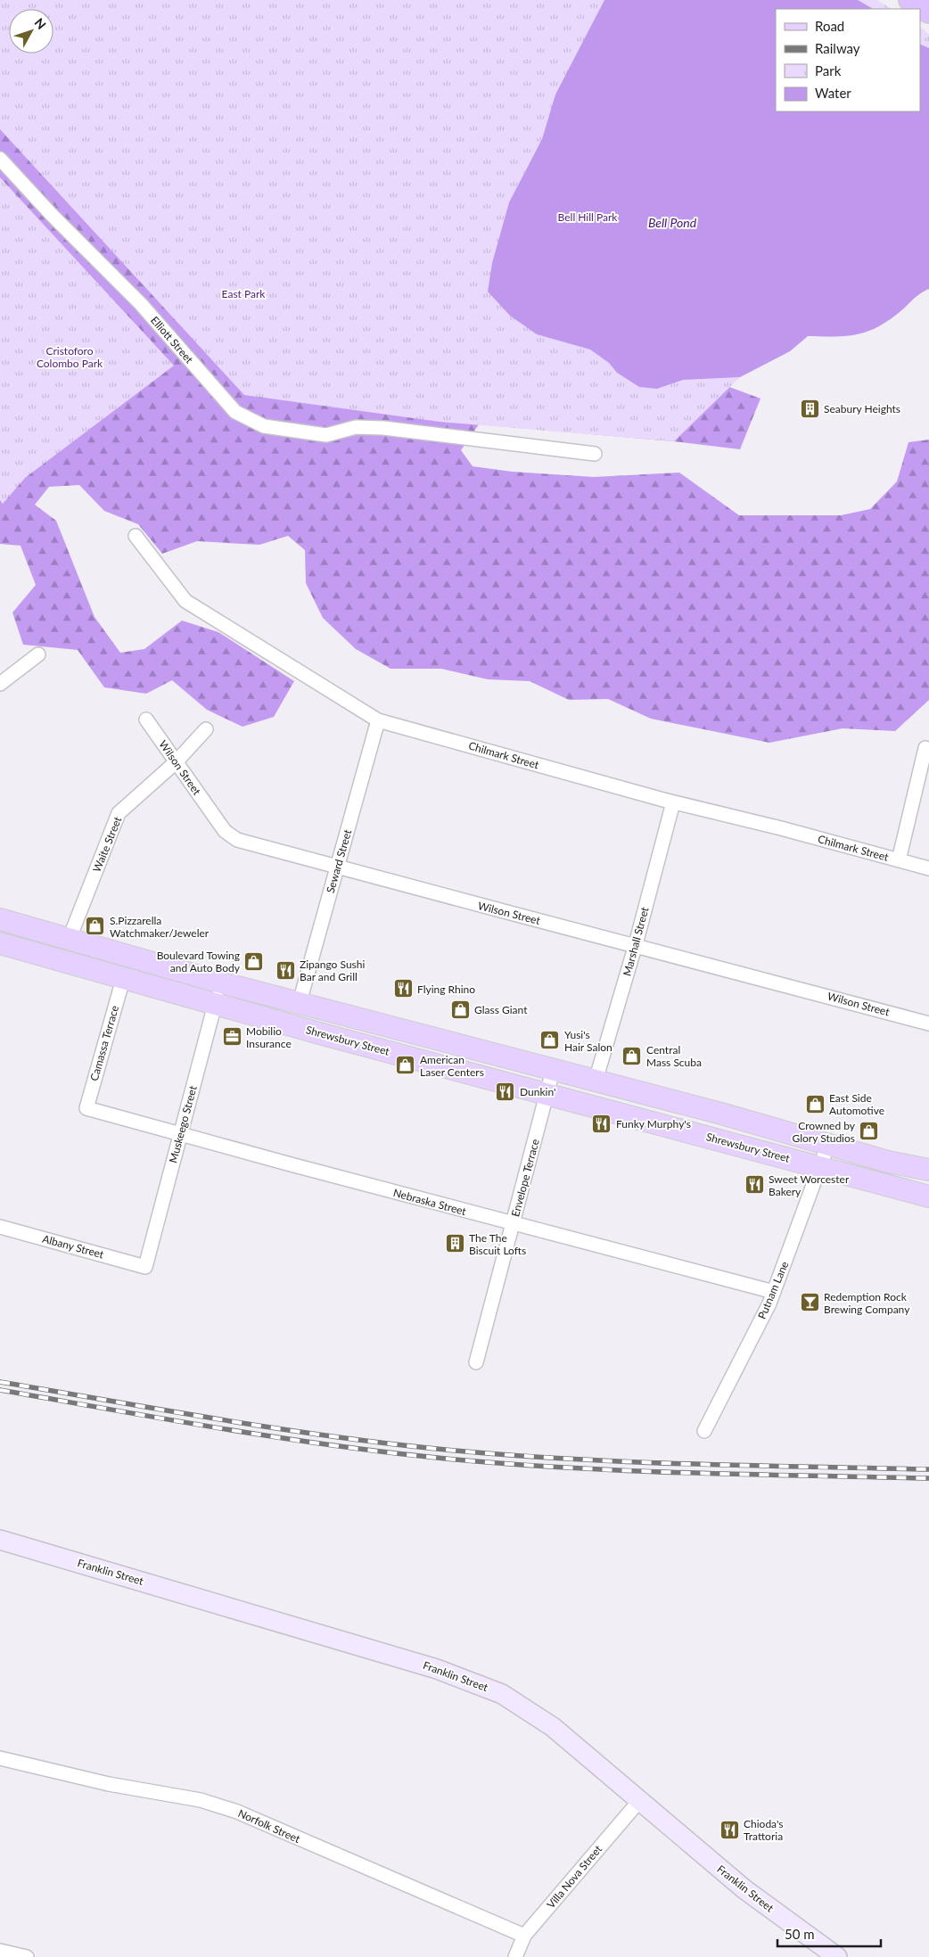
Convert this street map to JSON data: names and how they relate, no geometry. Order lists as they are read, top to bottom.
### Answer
{
  "streets": {
    "main road": ["Shrewsbury Street", "Franklin Street"],
    "street": [
      "Elliott Street",
      "Chilmark Street",
      "Wilson Street",
      "Waite Street",
      "Seward Street",
      "Marshall Street",
      "Camassa Terrace",
      "Muskeego Street",
      "Envelope Terrace",
      "Nebraska Street",
      "Albany Street",
      "Putnam Lane",
      "Norfolk Street",
      "Villa Nova Street"
    ]
  },
  "crossings": [
    ["Chilmark Street", "Seward Street"],
    ["Chilmark Street", "Marshall Street"],
    ["Wilson Street", "Waite Street"],
    ["Wilson Street", "Seward Street"],
    ["Wilson Street", "Marshall Street"],
    ["Shrewsbury Street", "Camassa Terrace"],
    ["Shrewsbury Street", "Muskeego Street"],
    ["Shrewsbury Street", "Envelope Terrace"],
    ["Shrewsbury Street", "Putnam Lane"],
    ["Camassa Terrace", "Nebraska Street"],
    ["Muskeego Street", "Nebraska Street"],
    ["Muskeego Street", "Albany Street"],
    ["Envelope Terrace", "Nebraska Street"],
    ["Nebraska Street", "Putnam Lane"],
    ["Franklin Street", "Villa Nova Street"],
    ["Norfolk Street", "Villa Nova Street"]
  ],
  "water": ["Bell Pond"],
  "parks": ["Bell Hill Park", "East Park", "Cristoforo Colombo Park"],
  "places": {
    "building": ["Seabury Heights", "The The Biscuit Lofts"],
    "shop": [
      "S.Pizzarella Watchmaker/Jeweler",
      "Boulevard Towing and Auto Body",
      "Glass Giant",
      "Yusi's Hair Salon",
      "Central Mass Scuba",
      "American Laser Centers",
      "East Side Automotive",
      "Crowned by Glory Studios"
    ],
    "restaurant": [
      "Zipango Sushi Bar and Grill",
      "Flying Rhino",
      "Dunkin'",
      "Funky Murphy's",
      "Sweet Worcester Bakery",
      "Chioda's Trattoria"
    ],
    "office": ["Mobilio Insurance"],
    "bar": ["Redemption Rock Brewing Company"]
  },
  "legend": [
    "Road",
    "Railway",
    "Park",
    "Water"
  ],
  "scale_bar": "50 m",
  "north": "top right"
}
